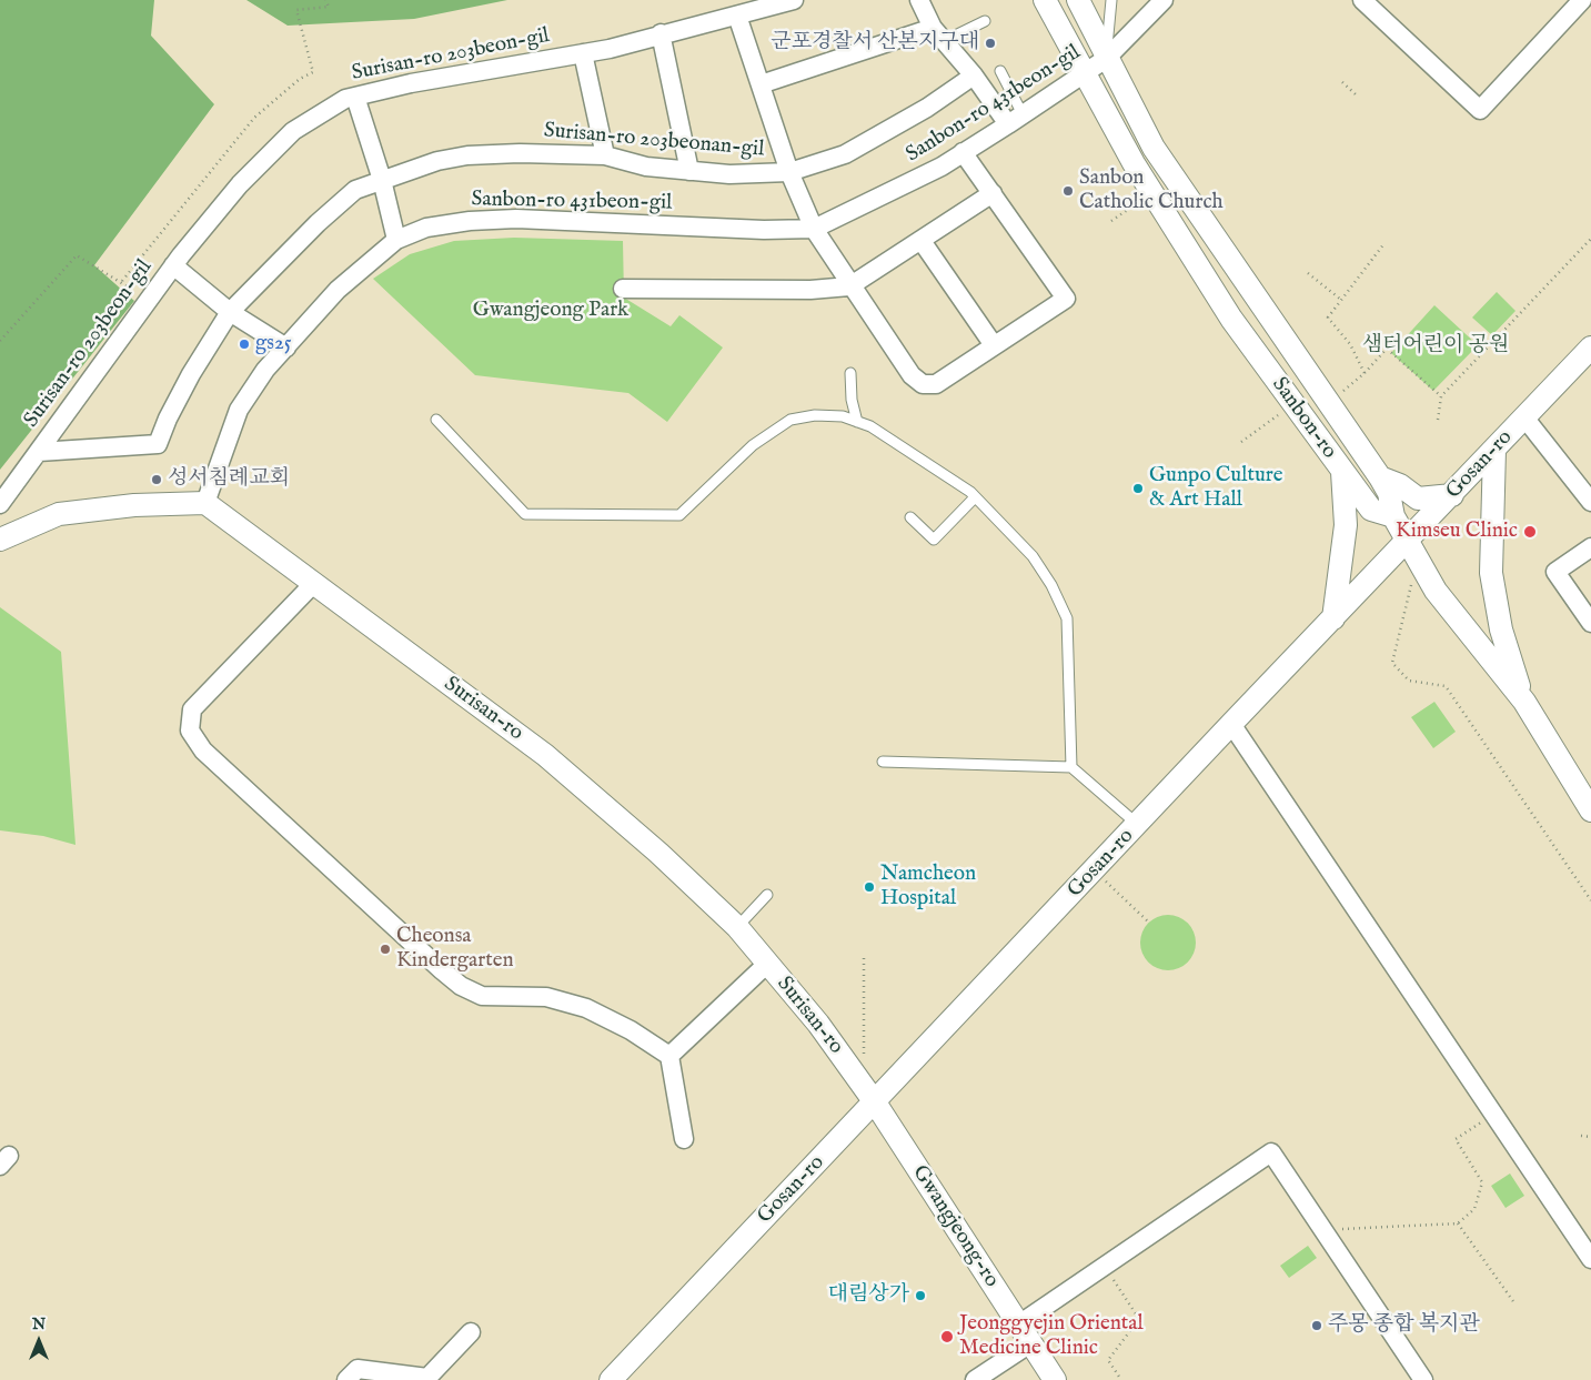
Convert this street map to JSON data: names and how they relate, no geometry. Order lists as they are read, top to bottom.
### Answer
{
  "streets": {
    "street": [
      "Surisan-ro 203beon-gil",
      "Sanbon-ro 431beon-gil",
      "Surisan-ro 203beonan-gil",
      "Sanbon-ro",
      "Gosan-ro",
      "Surisan-ro",
      "Gwangjeong-ro"
    ]
  },
  "crossings": [
    ["Surisan-ro 203beon-gil", "Surisan-ro 203beonan-gil"],
    ["Sanbon-ro 431beon-gil", "Sanbon-ro"],
    ["Sanbon-ro 431beon-gil", "Surisan-ro"],
    ["Gosan-ro", "Surisan-ro"],
    ["Gosan-ro", "Gwangjeong-ro"],
    ["Surisan-ro", "Gwangjeong-ro"]
  ],
  "parks": ["Gwangjeong Park", "샘터어린이 공원"],
  "places": [
    "군포경찰서 산본지구대",
    "Sanbon Catholic Church",
    "gs25",
    "성서침례교회",
    "Gunpo Culture & Art Hall",
    "Kimseu Clinic",
    "Namcheon Hospital",
    "Cheonsa Kindergarten",
    "대림상가",
    "주몽 종합 복지관",
    "Jeonggyejin Oriental Medicine Clinic"
  ],
  "north": "top"
}
